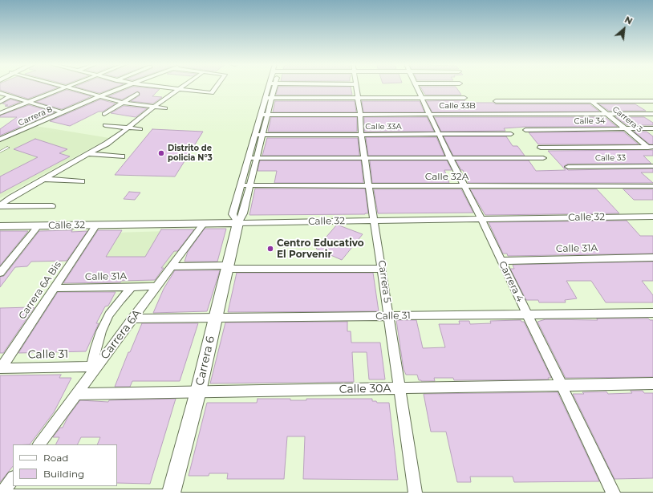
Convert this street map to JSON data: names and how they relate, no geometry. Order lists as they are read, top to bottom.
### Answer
{
  "streets": {
    "street": [
      "Calle 33B",
      "Carrera 8",
      "Carrera 3",
      "Calle 34",
      "Calle 33A",
      "Calle 33",
      "Calle 32A",
      "Calle 32",
      "Calle 31A",
      "Carrera 5",
      "Carrera 4",
      "Carrera 6A Bis",
      "Calle 31",
      "Carrera 6A",
      "Carrera 6",
      "Calle 30A"
    ]
  },
  "crossings": [
    ["Calle 33B", "Carrera 3"],
    ["Calle 33B", "Carrera 5"],
    ["Calle 33B", "Carrera 4"],
    ["Calle 33B", "Carrera 6"],
    ["Carrera 3", "Calle 34"],
    ["Calle 33A", "Carrera 5"],
    ["Calle 33A", "Carrera 4"],
    ["Calle 33A", "Carrera 6"],
    ["Calle 32A", "Carrera 5"],
    ["Calle 32A", "Carrera 4"],
    ["Calle 32A", "Carrera 6"],
    ["Calle 32", "Carrera 5"],
    ["Calle 32", "Carrera 4"],
    ["Calle 32", "Carrera 6A Bis"],
    ["Calle 32", "Carrera 6A"],
    ["Calle 32", "Carrera 6"],
    ["Calle 31A", "Carrera 4"],
    ["Calle 31A", "Carrera 6A Bis"],
    ["Calle 31A", "Carrera 6A"],
    ["Carrera 5", "Calle 31"],
    ["Carrera 5", "Calle 30A"],
    ["Carrera 4", "Calle 31"],
    ["Carrera 4", "Calle 30A"],
    ["Carrera 6A Bis", "Calle 31"],
    ["Calle 31", "Carrera 6A"],
    ["Calle 31", "Carrera 6"],
    ["Carrera 6A", "Calle 30A"],
    ["Carrera 6", "Calle 30A"]
  ],
  "places": ["Distrito de policia N°3", "Centro Educativo El Porvenir"],
  "legend": ["Road", "Building"],
  "north": "top right"
}
